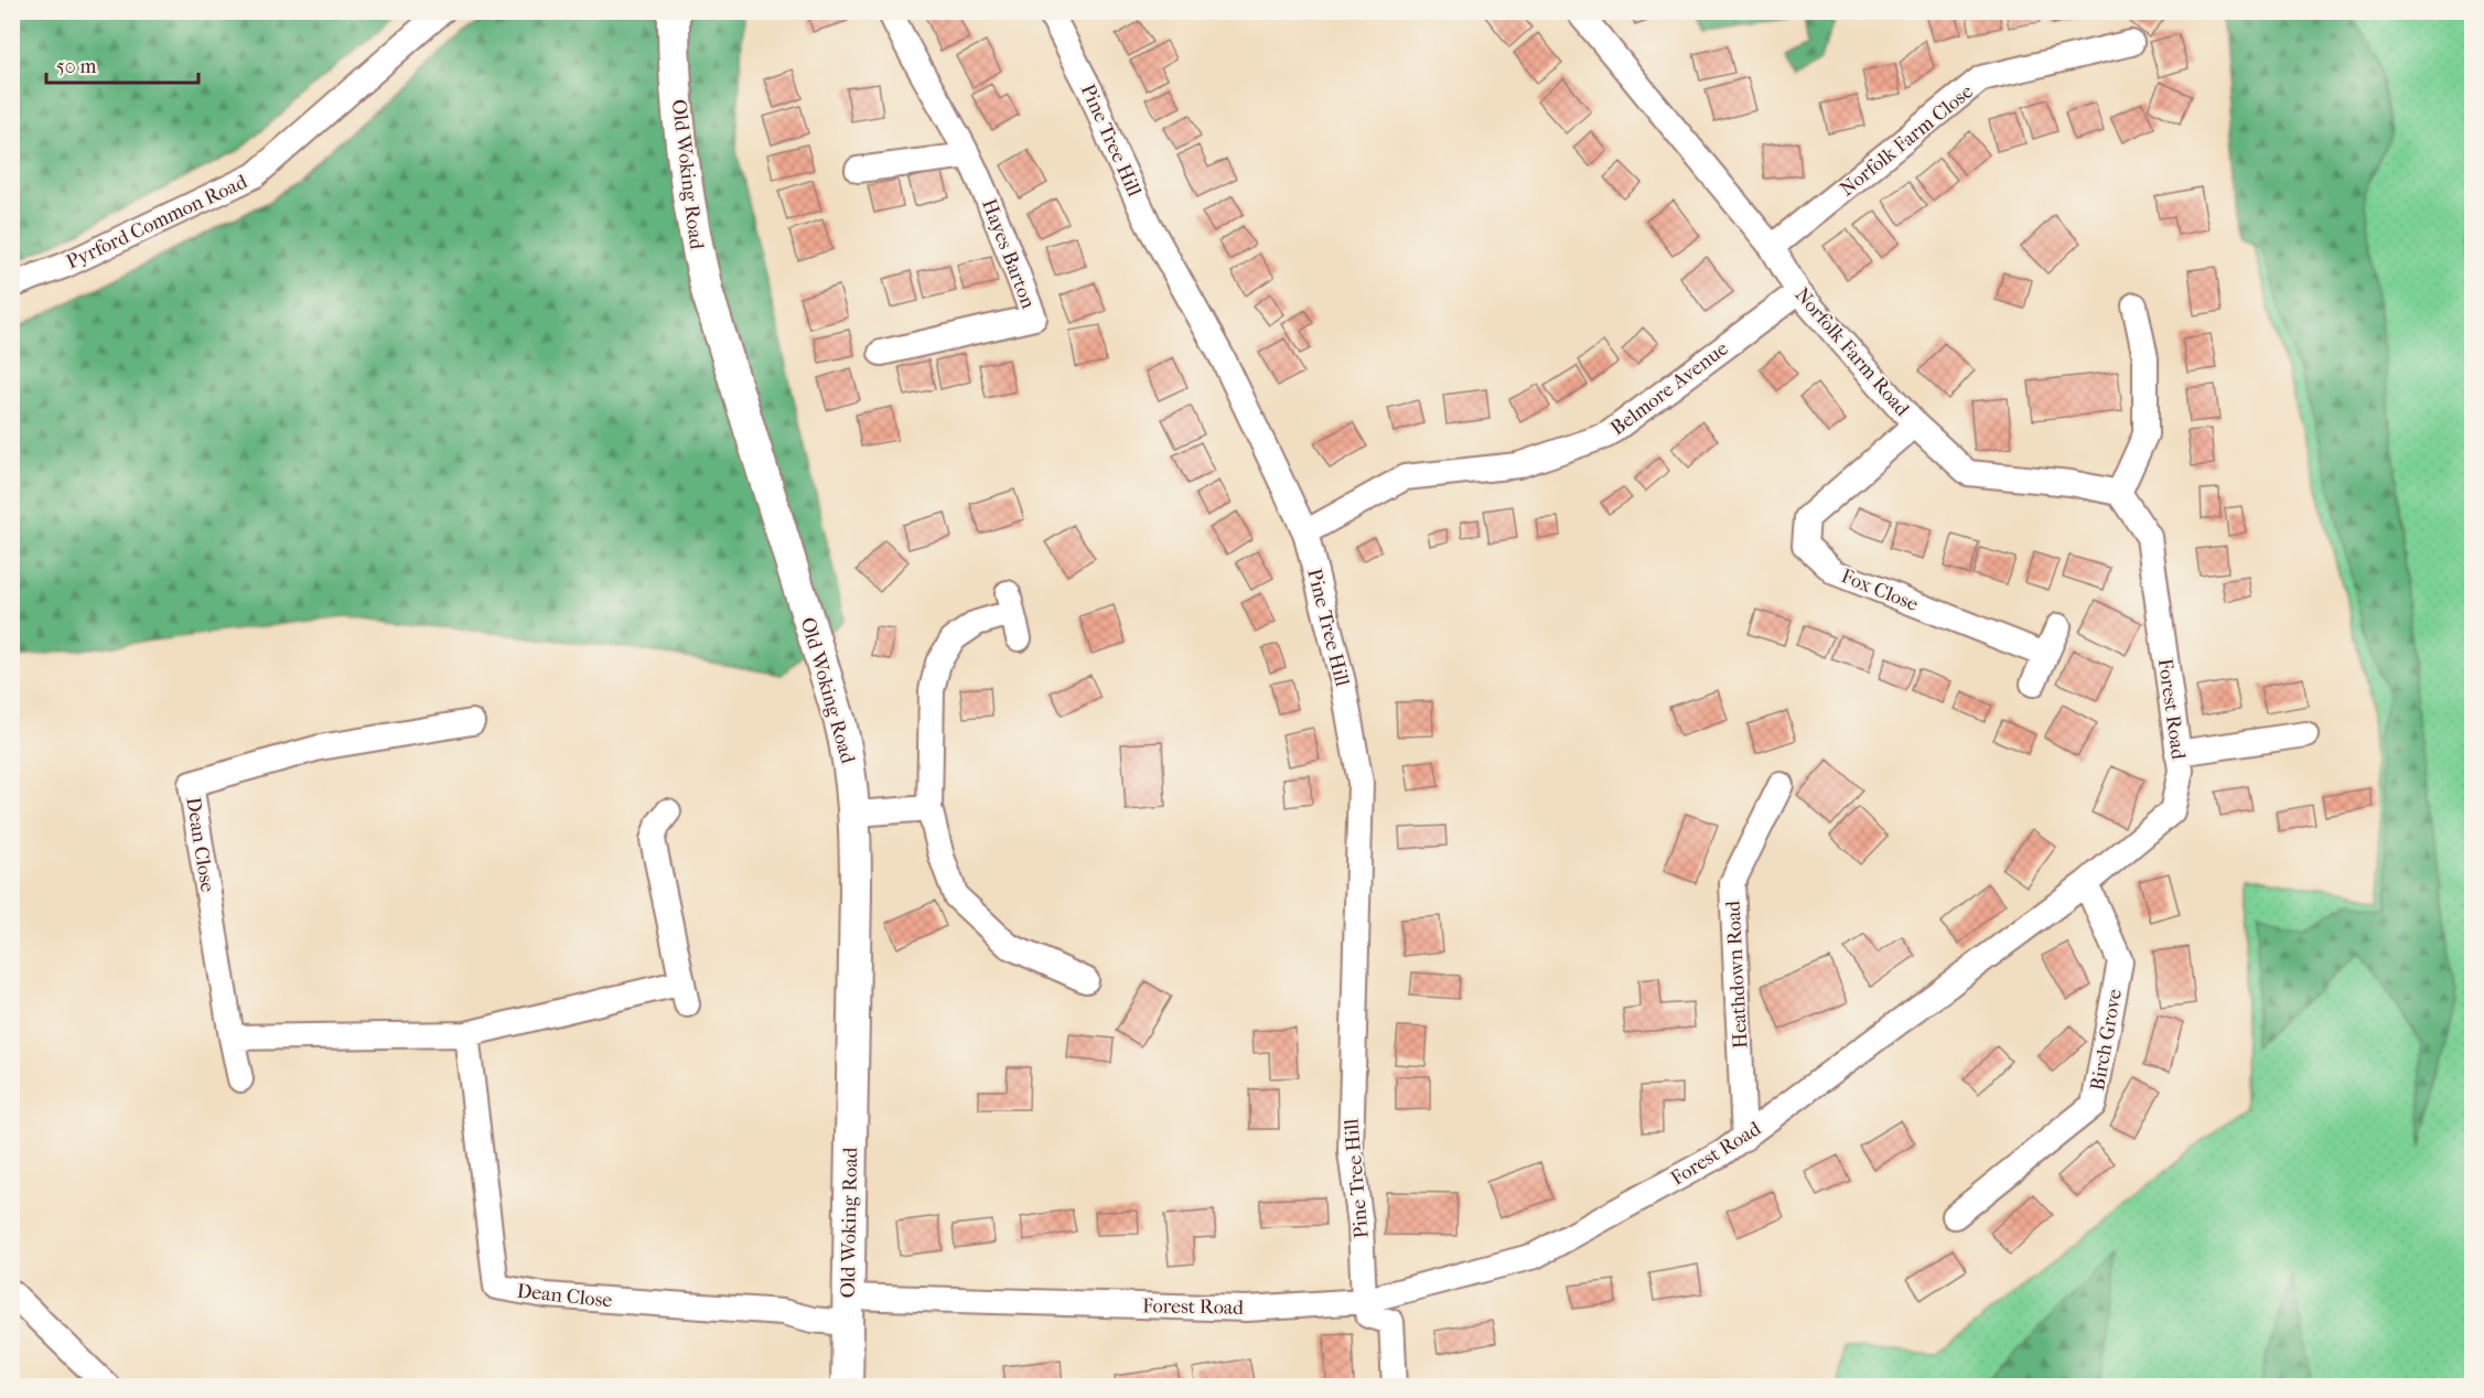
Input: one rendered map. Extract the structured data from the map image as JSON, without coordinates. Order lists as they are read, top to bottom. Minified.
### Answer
{"streets":{"main road":["Old Woking Road"],"street":["Pine Tree Hill","Norfolk Farm Close","Pyrford Common Road","Hayes Barton","Norfolk Farm Road","Belmore Avenue","Fox Close","Forest Road","Dean Close","Heathdown Road","Birch Grove"]},"crossings":[["Pine Tree Hill","Belmore Avenue"],["Pine Tree Hill","Forest Road"],["Norfolk Farm Close","Norfolk Farm Road"],["Old Woking Road","Forest Road"],["Old Woking Road","Dean Close"],["Norfolk Farm Road","Belmore Avenue"],["Norfolk Farm Road","Fox Close"],["Norfolk Farm Road","Forest Road"],["Forest Road","Dean Close"],["Forest Road","Heathdown Road"],["Forest Road","Birch Grove"]],"scale_bar":"50 m"}
